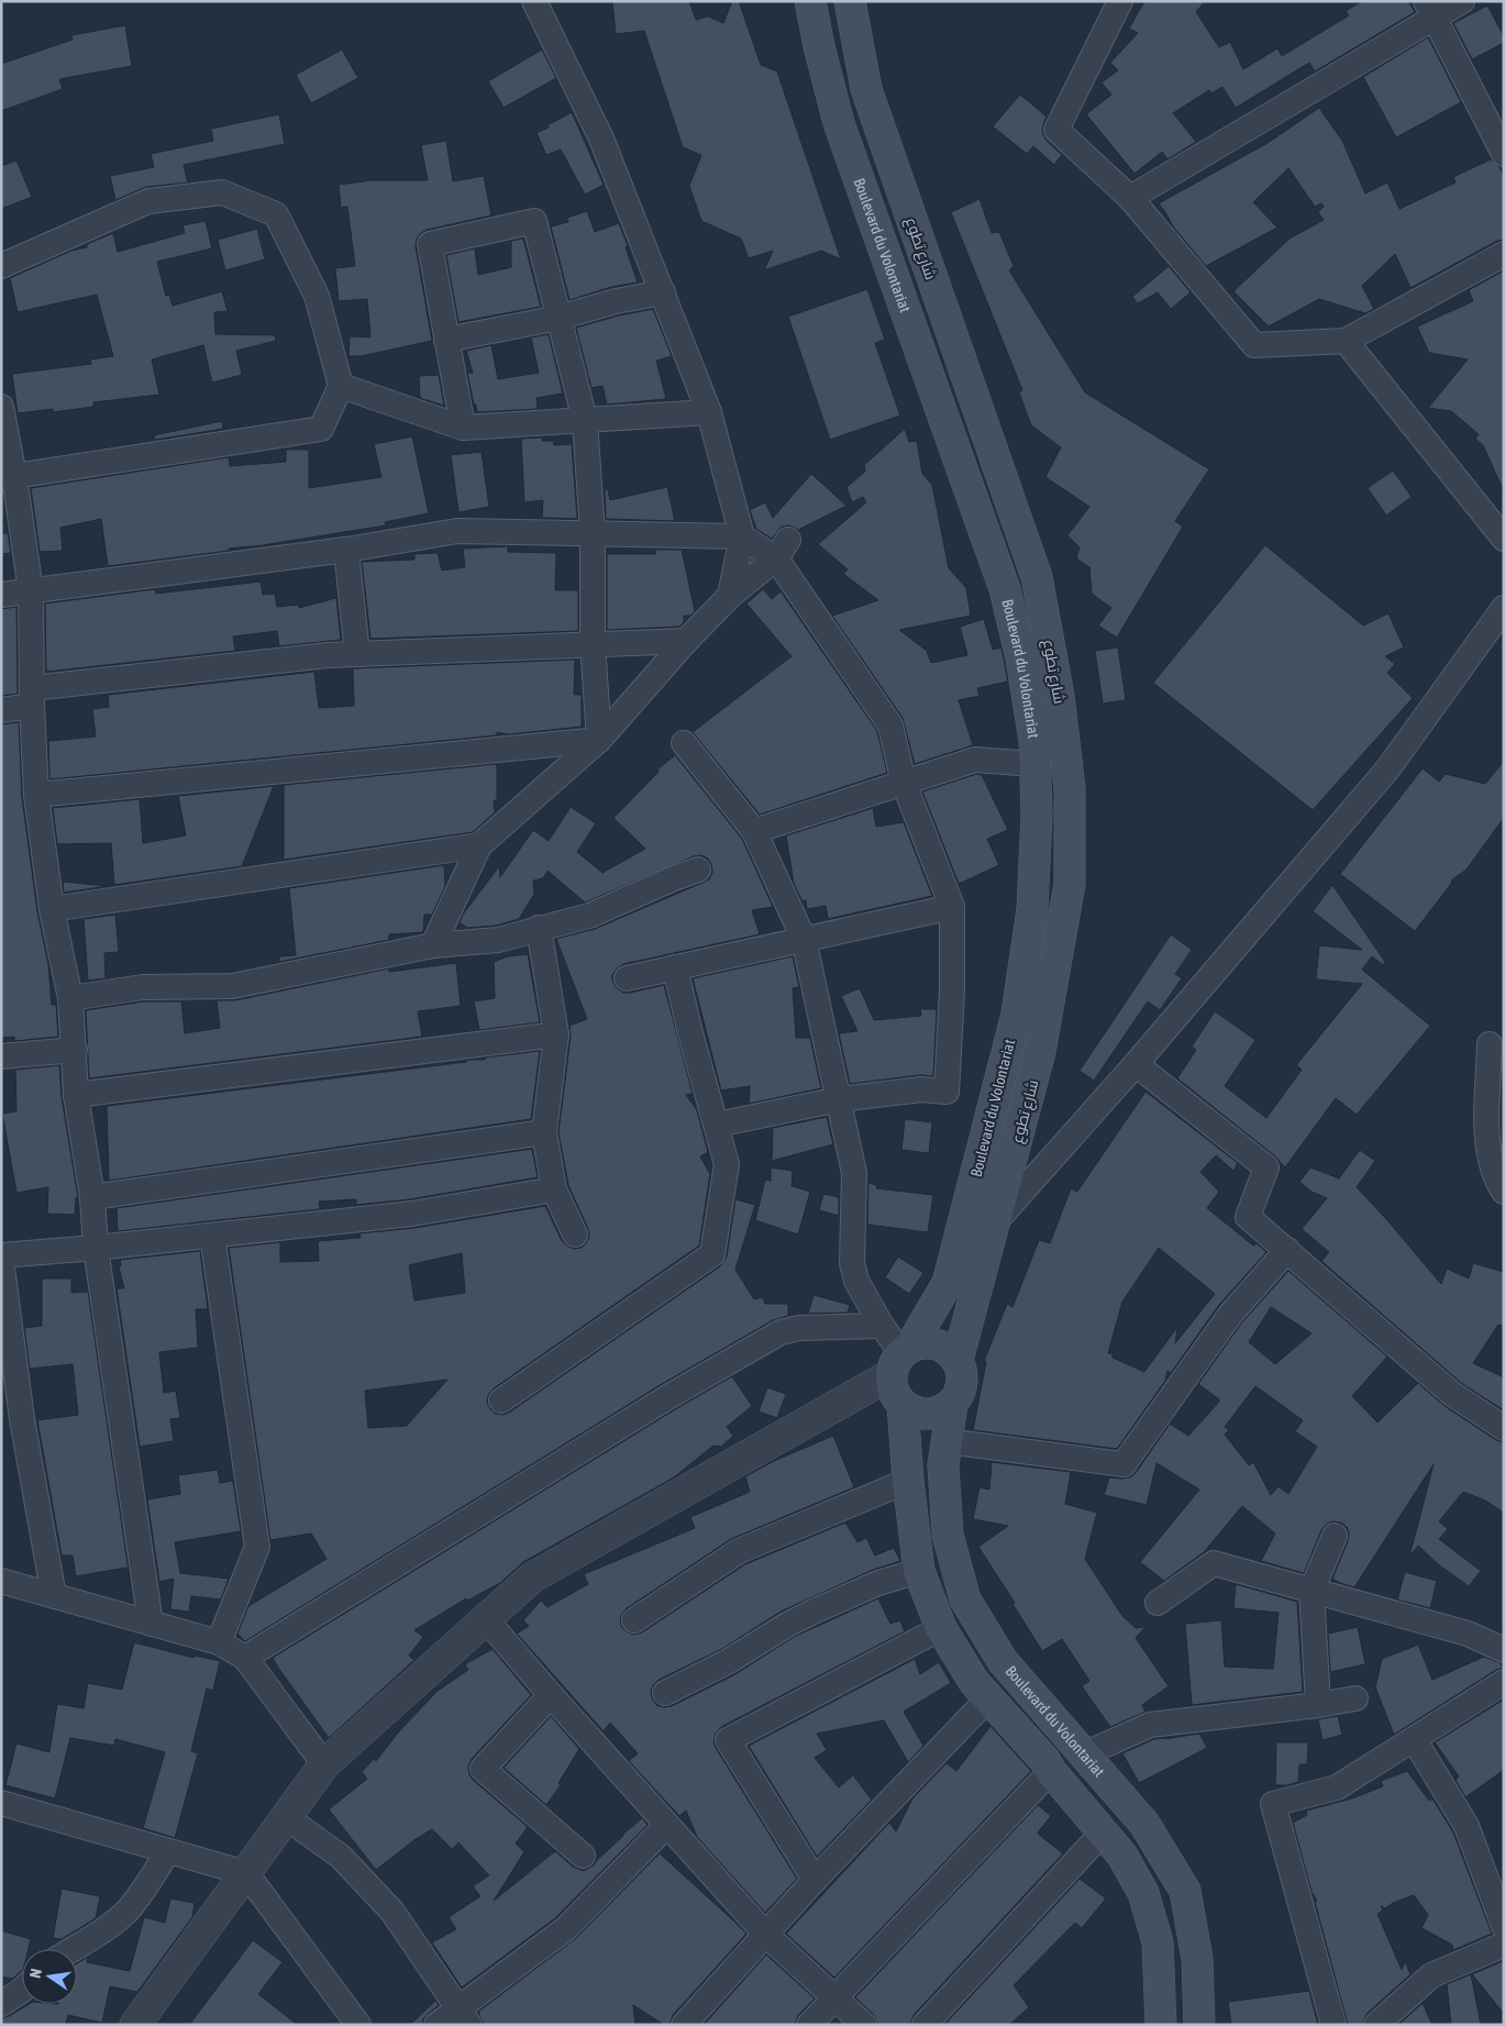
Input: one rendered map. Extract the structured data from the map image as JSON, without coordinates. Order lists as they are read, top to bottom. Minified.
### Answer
{"streets":{"main road":["Boulevard du Volontariat","شارع تطوع"]},"crossings":[["Boulevard du Volontariat","شارع تطوع"]],"north":"left"}
